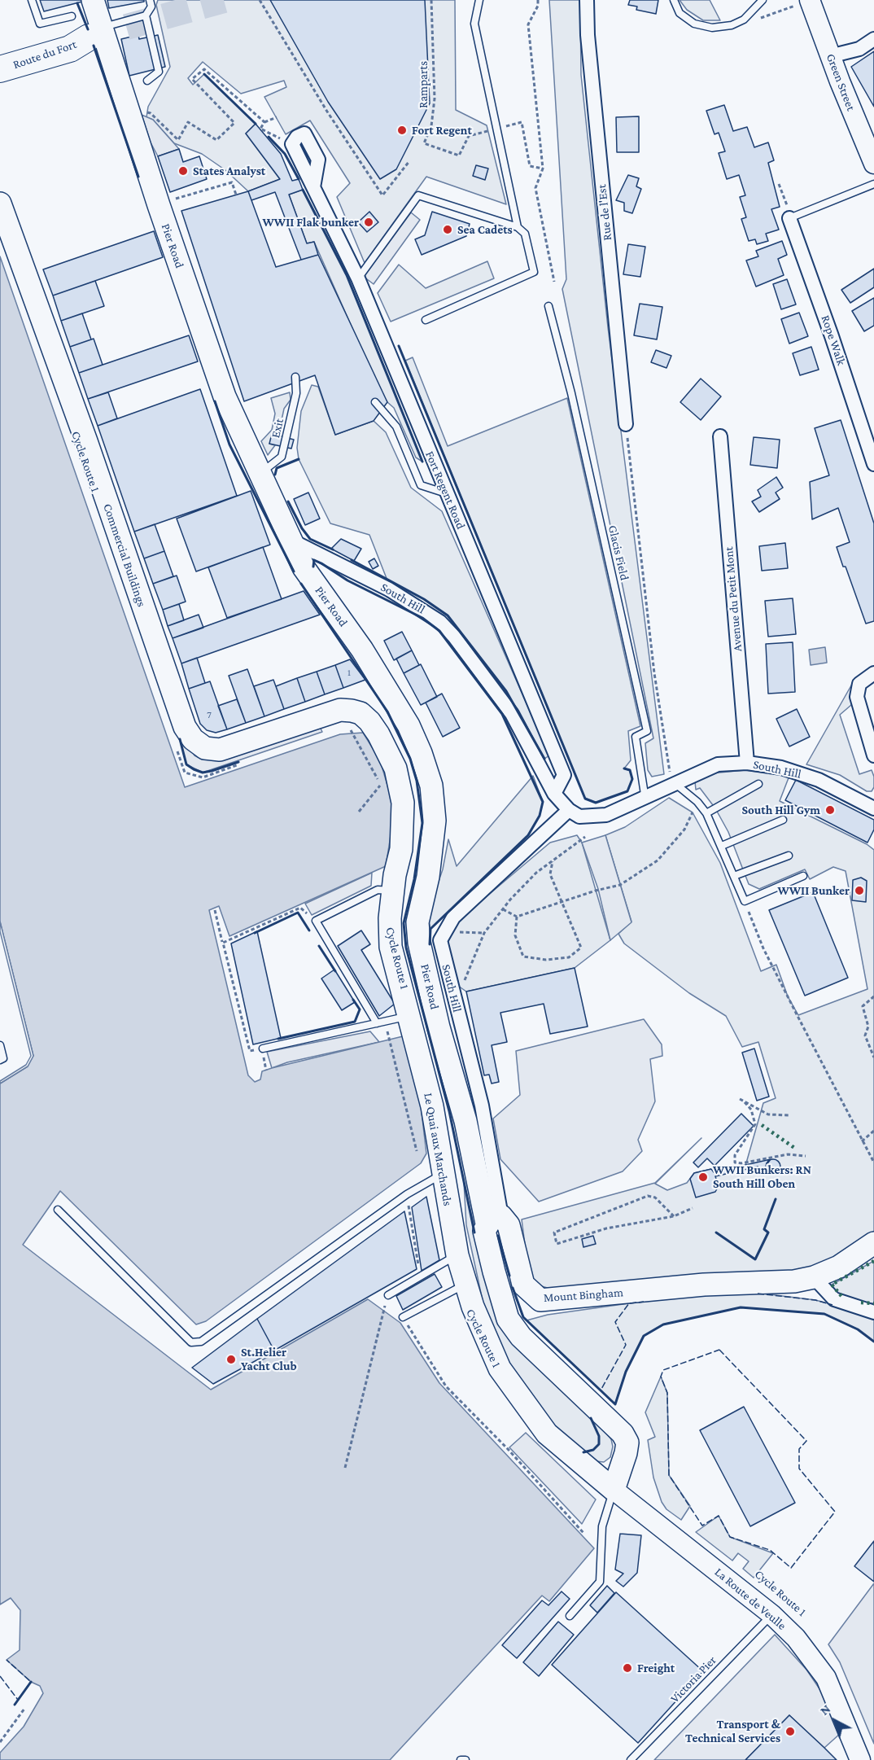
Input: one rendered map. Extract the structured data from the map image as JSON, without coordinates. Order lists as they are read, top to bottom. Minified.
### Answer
{"streets":{"highway":["Route du Fort"],"main road":["Pier Road","Commercial Buildings","Le Quai aux Marchands","Mount Bingham"],"street":["Green Street","Rue de l'Est","Rope Walk","Fort Regent Road","South Hill","Avenue du Petit Mont","La Route de Veulle"],"lane":["Exit","Glacis Field","Victoria Pier"],"path":["Ramparts"]},"crossings":[["Route du Fort","Pier Road"],["Pier Road","Exit"],["Pier Road","South Hill"],["Pier Road","Mount Bingham"],["Fort Regent Road","South Hill"],["Glacis Field","South Hill"],["Commercial Buildings","Le Quai aux Marchands"],["South Hill","Avenue du Petit Mont"],["South Hill","Mount Bingham"],["Le Quai aux Marchands","La Route de Veulle"],["La Route de Veulle","Victoria Pier"]],"places":["Fort Regent","States Analyst","WWII Flak bunker","Sea Cadets","South Hill Gym","WWII Bunker","WWII Bunkers: RN South Hill Oben","St.Helier Yacht Club","Freight","Transport & Technical Services"],"house_numbers":["1","7"],"north":"top left"}
